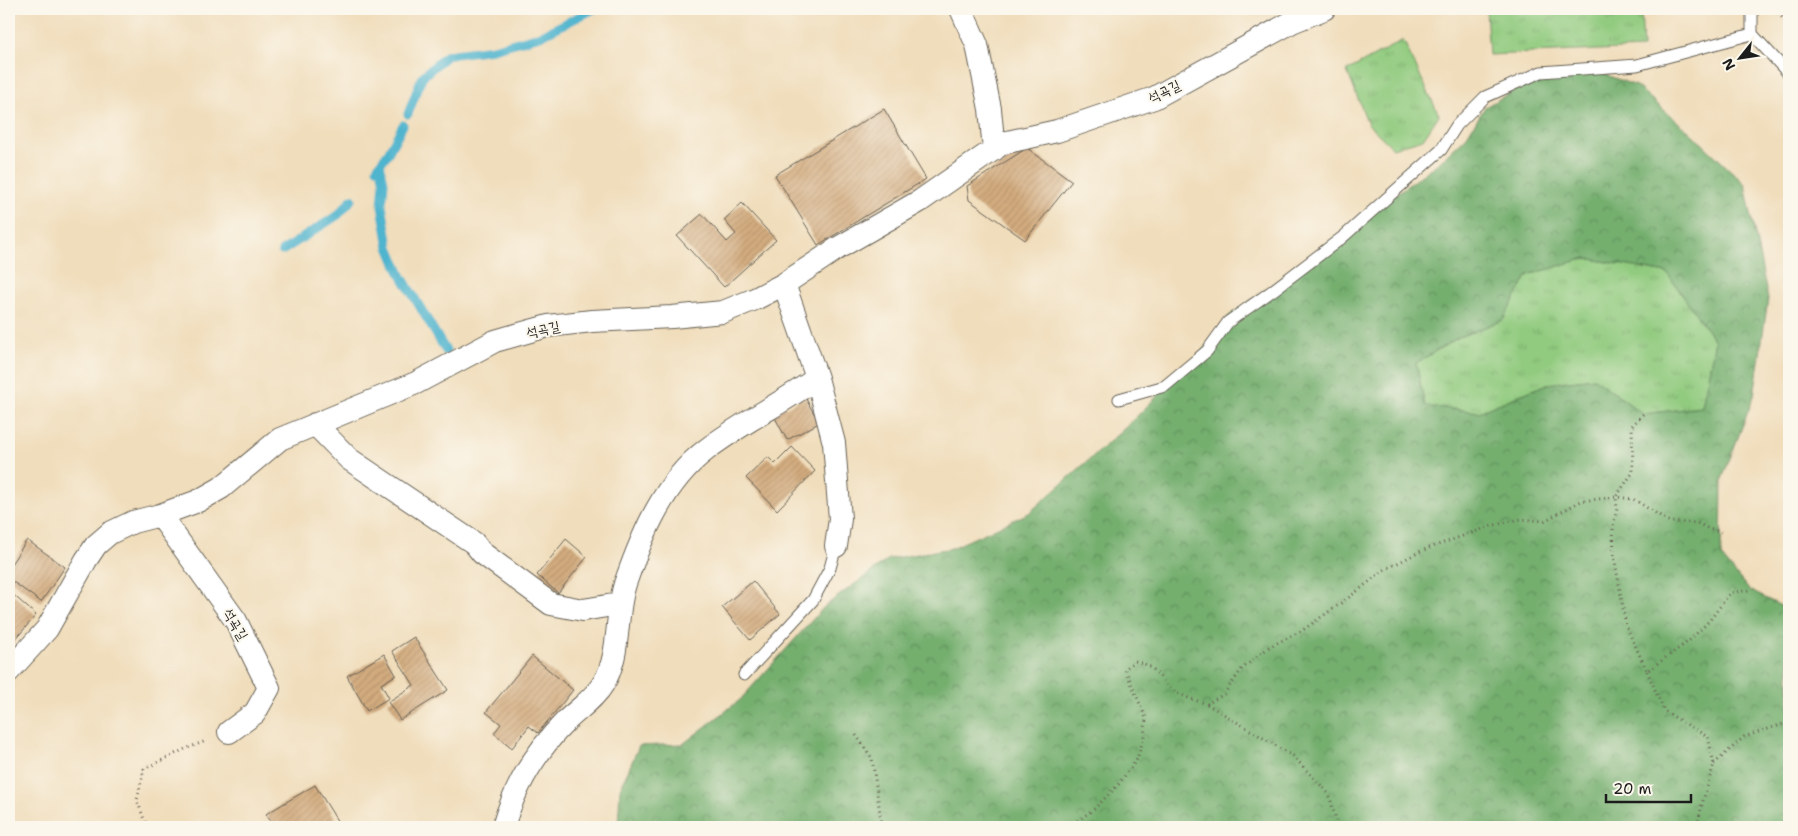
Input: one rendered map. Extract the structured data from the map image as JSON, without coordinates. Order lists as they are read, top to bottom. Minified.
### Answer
{"streets":{"street":["석곡길"]},"scale_bar":"20 m","north":"bottom left"}
